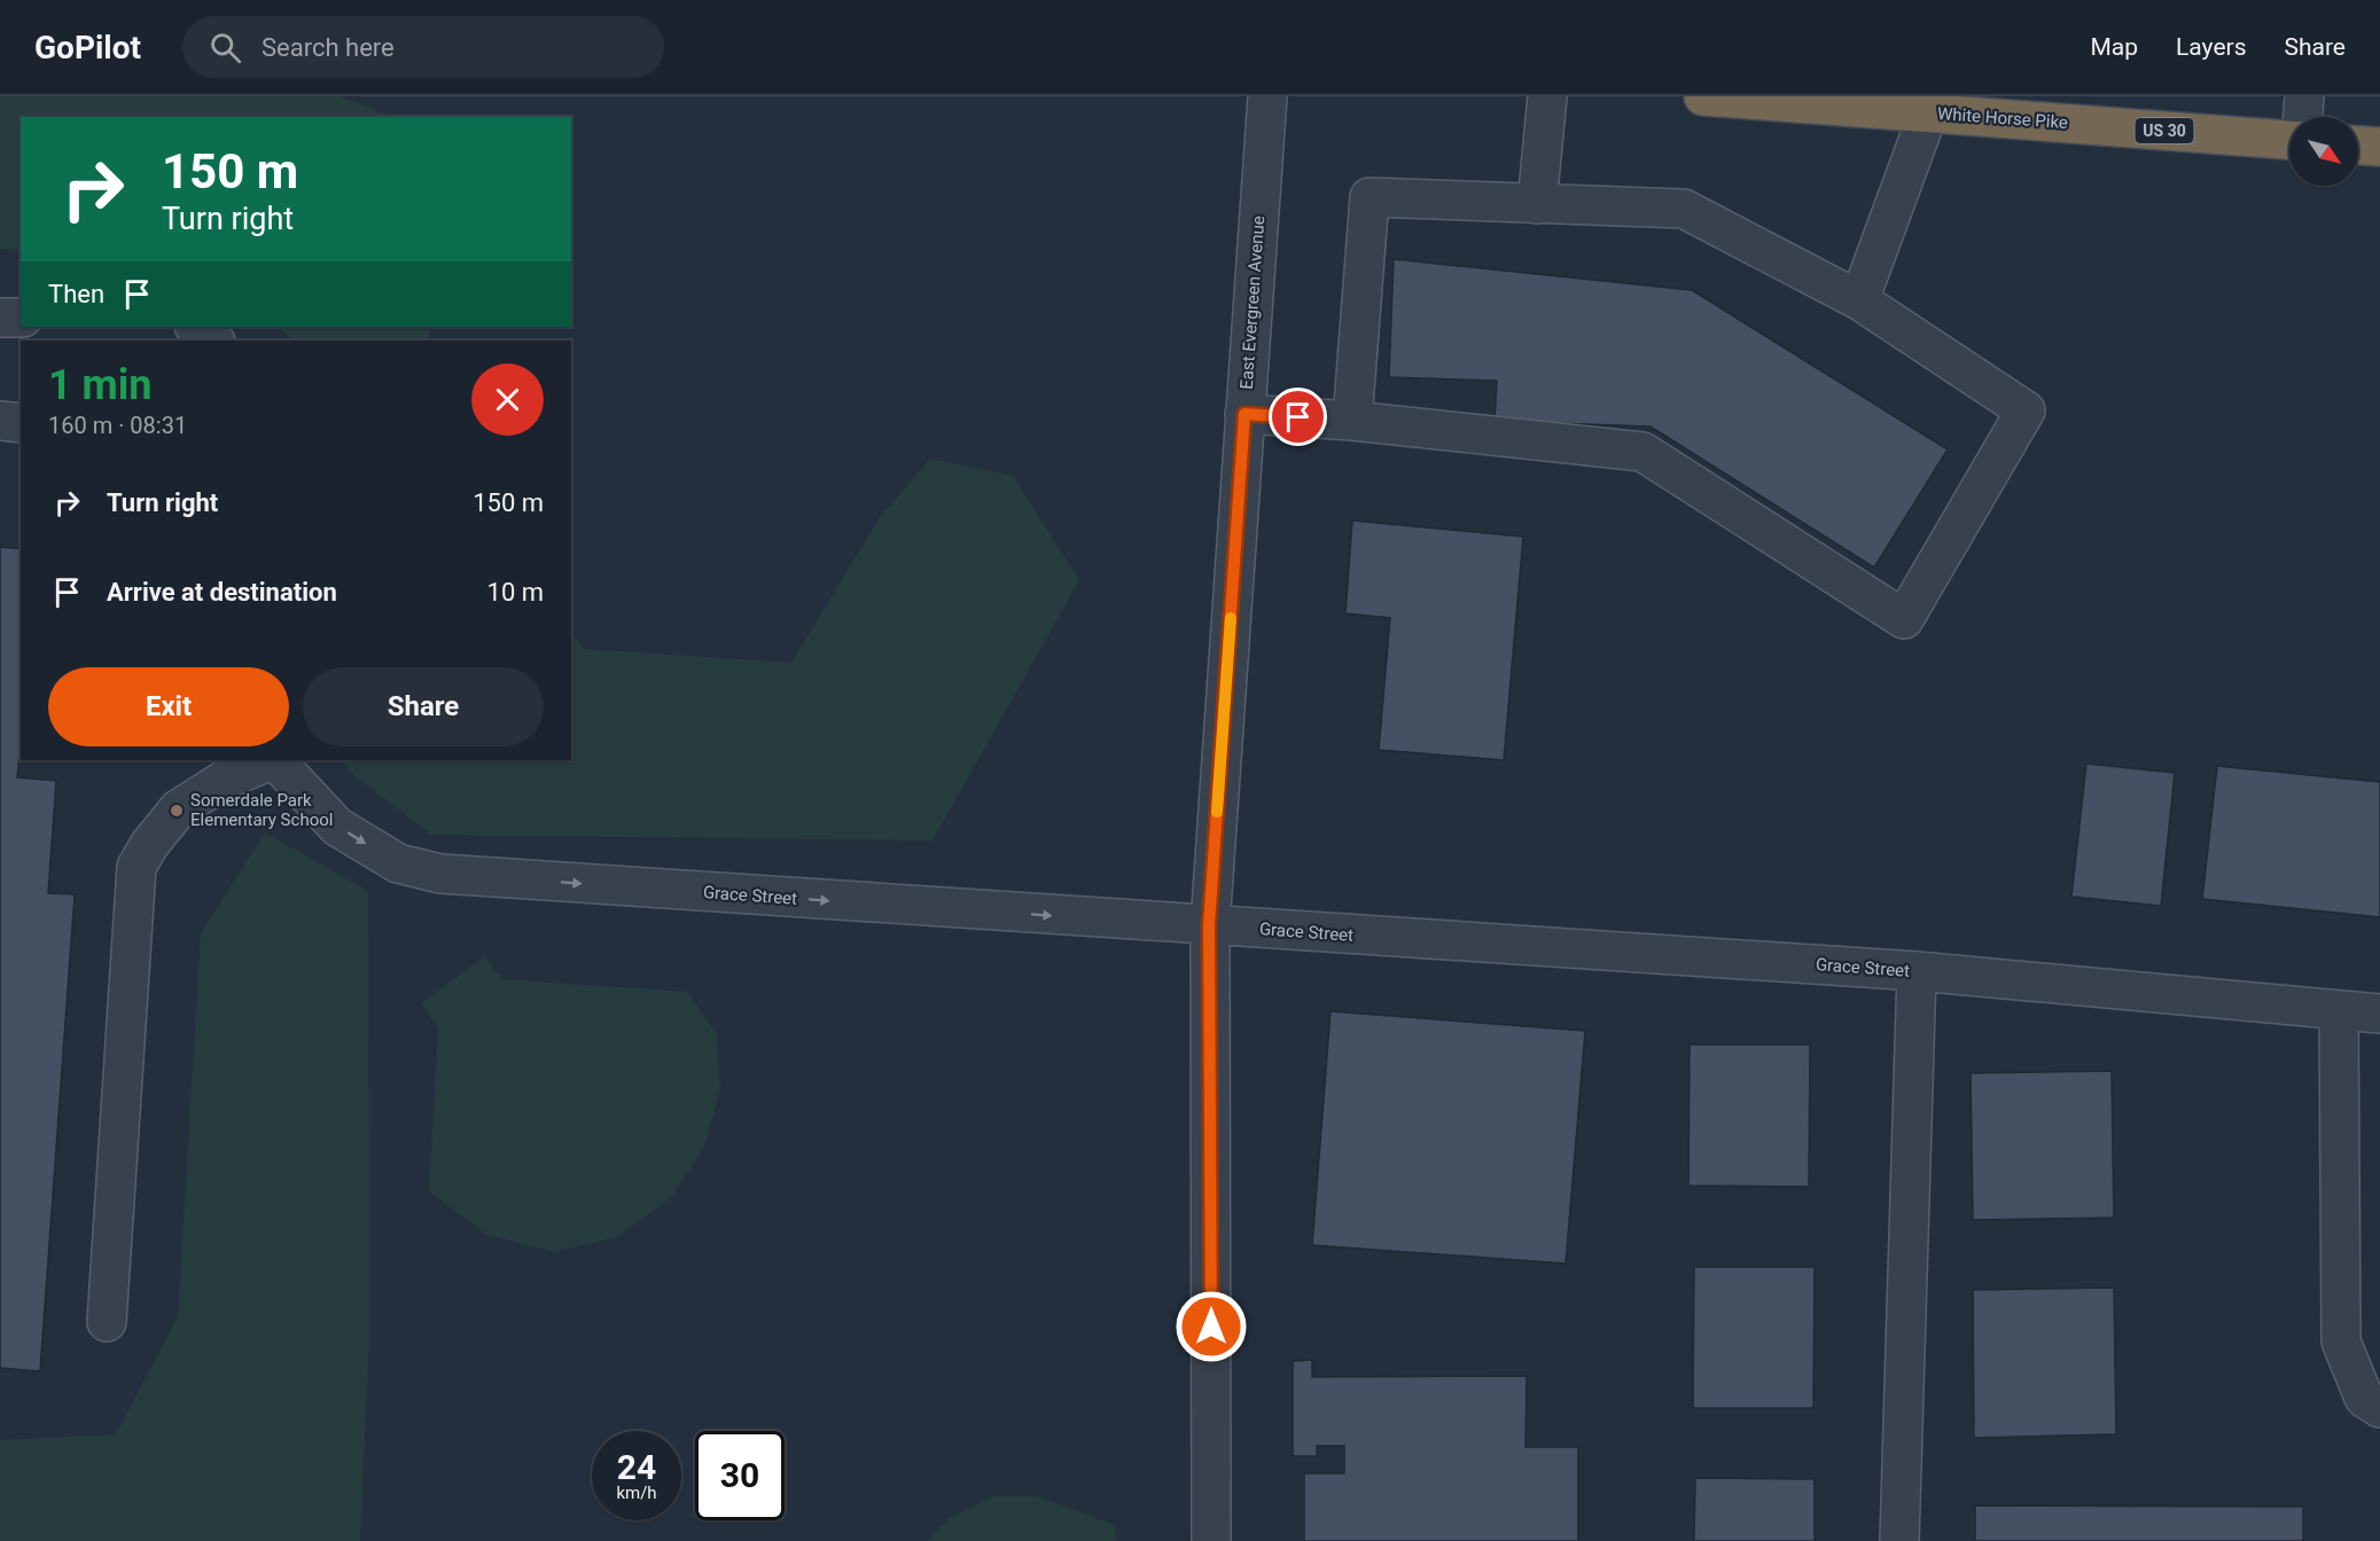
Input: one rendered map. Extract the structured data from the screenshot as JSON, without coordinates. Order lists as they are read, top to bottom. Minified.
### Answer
{"streets":{"highway":["White Horse Pike","US 30"],"street":["East Evergreen Avenue","Grace Street"]},"crossings":[["East Evergreen Avenue","Grace Street"]],"one_way":["Grace Street"],"places":["Somerdale Park Elementary School"],"north":"bottom right","page":{"header":"GoPilot","search":"Search here","nav":["Map","Layers","Share"],"turn":["150 m","Turn right"],"then":"Then","heading":["1 min","160 m · 08:31"],"list":[{"name":"Turn right","value":"150 m"},{"name":"Arrive at destination","value":"10 m"}],"buttons":["Exit","Share"],"speed":"24 km/h","limit":"30"}}
